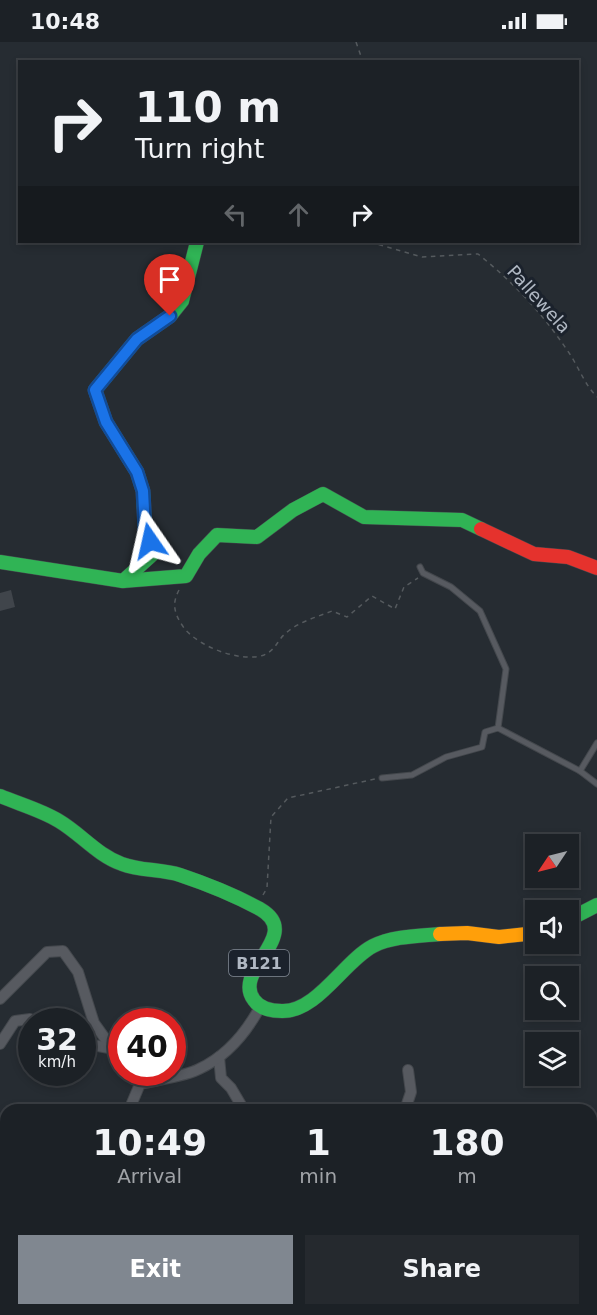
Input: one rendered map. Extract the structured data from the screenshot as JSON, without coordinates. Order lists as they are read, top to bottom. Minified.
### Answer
{"streets":{"street":["B121"],"path":["Pallewela"]},"north":"bottom left","page":{"status":"10:48","turn":["110 m","Turn right"],"speed":"32 km/h","limit":"40","eta":["10:49","Arrival","1","min","180","m"],"buttons":["Exit","Share"]}}
